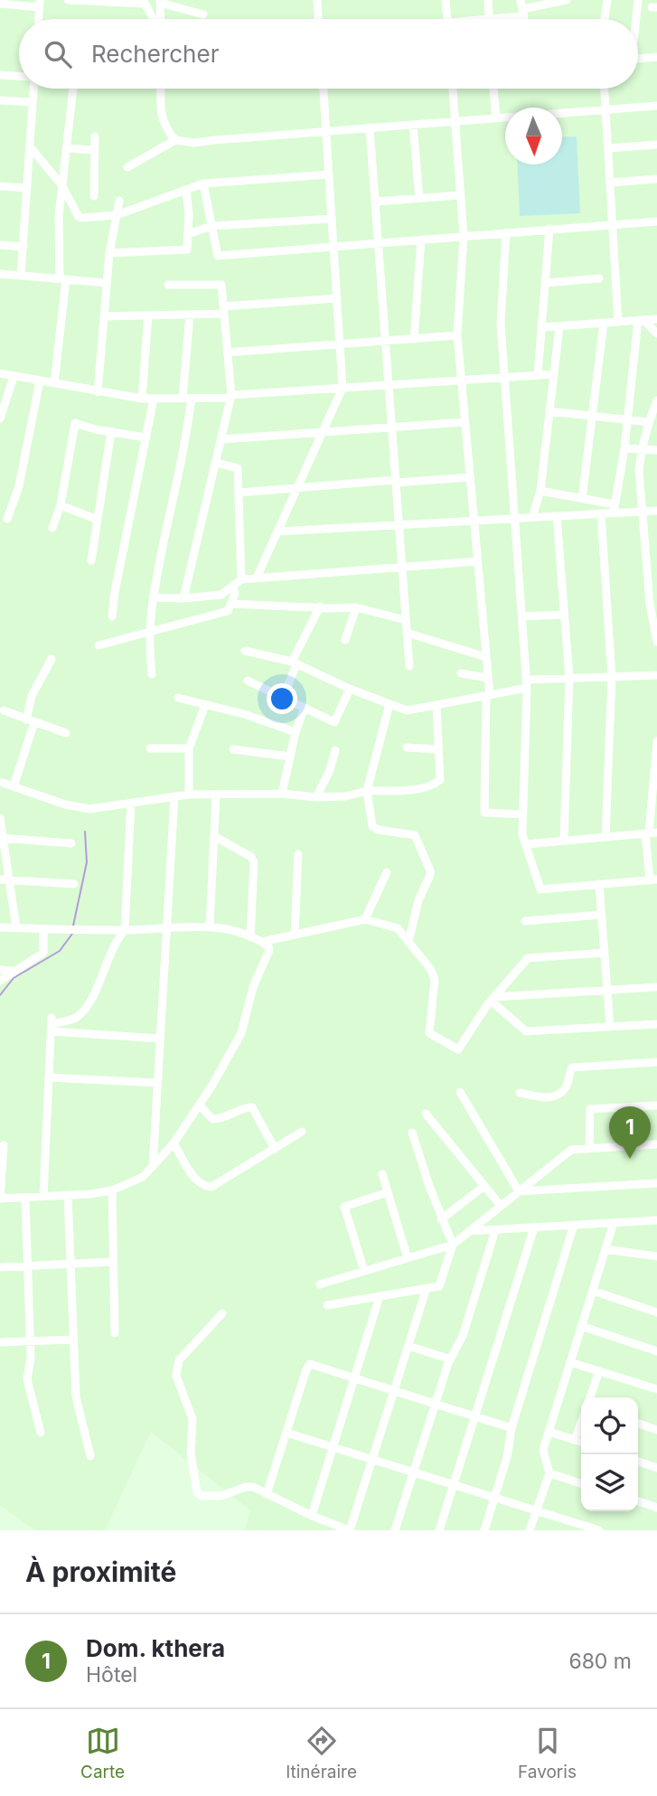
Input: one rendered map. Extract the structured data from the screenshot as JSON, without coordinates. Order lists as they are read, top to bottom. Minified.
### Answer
{"north":"bottom","page":{"search":"Rechercher","pins":"1","heading":"À proximité","list":[{"mark":"1","name":"Dom. kthera","note":"Hôtel","value":"680 m"}],"nav":["Carte","Itinéraire","Favoris"]}}
